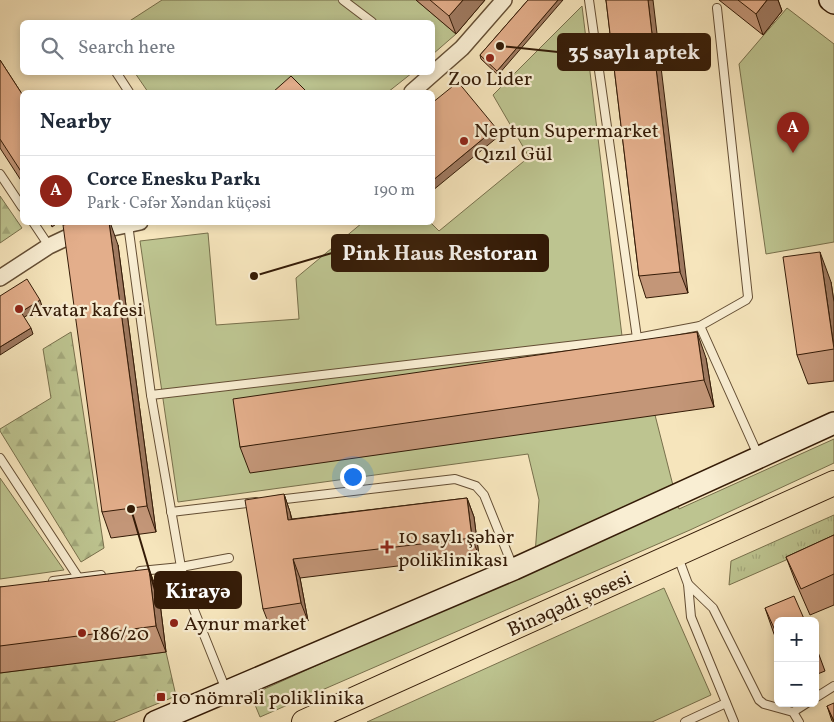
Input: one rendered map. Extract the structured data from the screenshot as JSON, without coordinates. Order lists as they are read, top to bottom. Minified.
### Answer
{"streets":{"main road":["Binəqədi şosesi"]},"places":{"other":["35 saylı aptek","Zoo Lider","Neptun Supermarket Qızıl Gül","Pink Haus Restoran","Avatar kafesi","Kirayə","Aynur market","186/20"],"health":["10 saylı şəhər poliklinikası"],"transit":["10 nömrəli poliklinika"]},"page":{"search":"Search here","heading":"Nearby","pins":"A","list":[{"mark":"A","name":"Corce Enesku Parkı","note":"Park · Cəfər Xəndan küçəsi","value":"190 m"}],"map_buttons":["+","−"]}}
